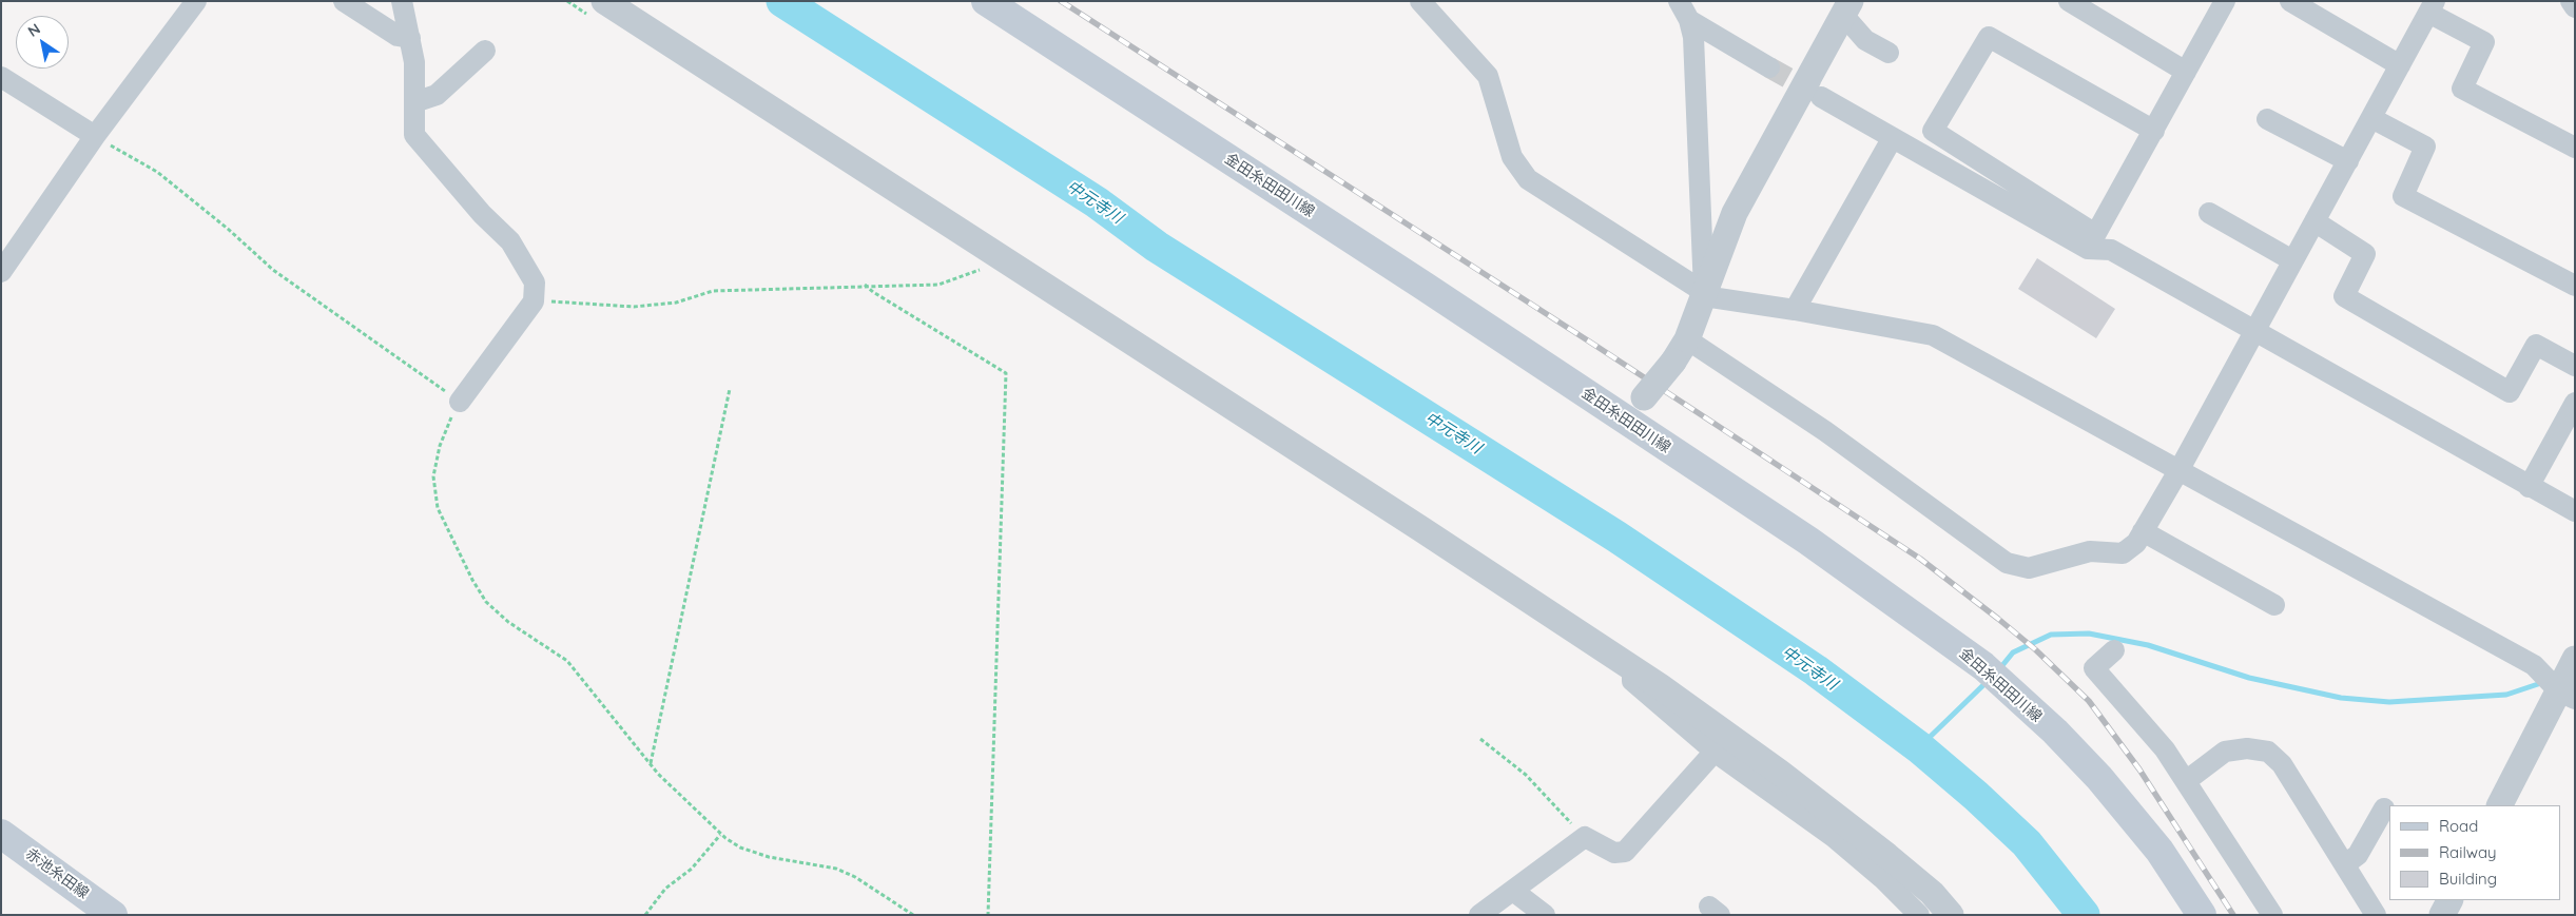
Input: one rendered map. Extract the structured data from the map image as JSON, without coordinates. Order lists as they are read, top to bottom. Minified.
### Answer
{"streets":{"main road":["金田糸田田川線","赤池糸田線"]},"water":["中元寺川"],"legend":["Road","Railway","Building"],"north":"top left"}
